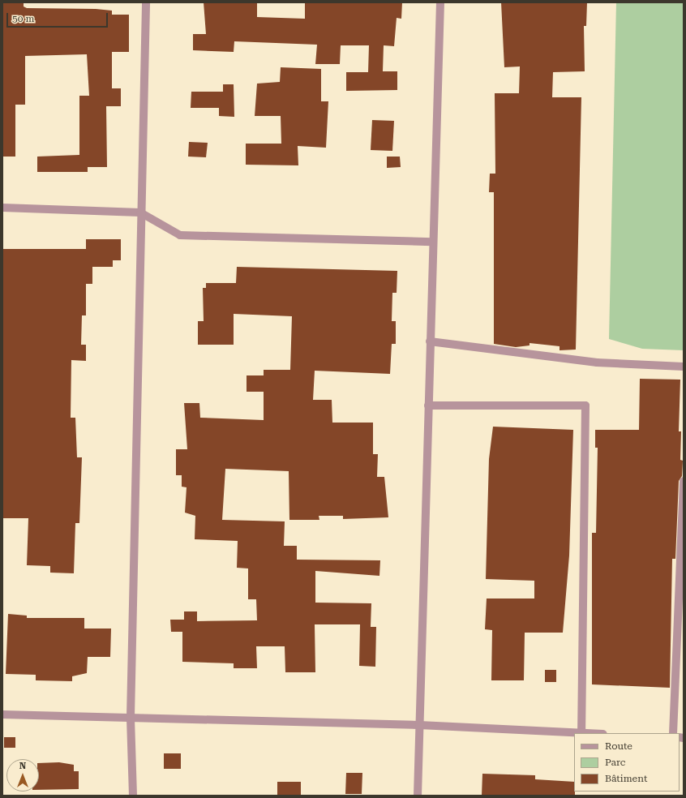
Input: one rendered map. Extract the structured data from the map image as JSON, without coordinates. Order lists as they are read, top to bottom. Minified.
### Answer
{"legend":["Route","Parc","Bâtiment"],"scale_bar":"50 m","north":"top"}
